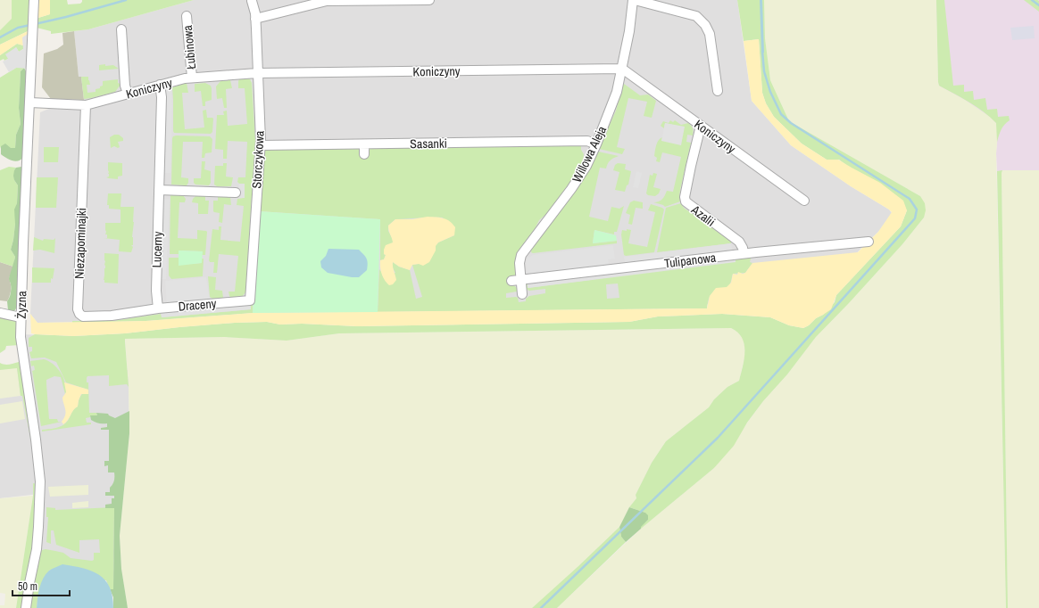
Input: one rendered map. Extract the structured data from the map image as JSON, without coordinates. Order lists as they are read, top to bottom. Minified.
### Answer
{"streets":{"street":["Łubinowa","Koniczyny","Sasanki","Willowa Aleja","Storczykowa","Azalii","Niezapominajki","Lucerny","Tulipanowa","Żyzna","Draceny"]},"crossings":[["Łubinowa","Koniczyny"],["Koniczyny","Willowa Aleja"],["Koniczyny","Storczykowa"],["Koniczyny","Azalii"],["Koniczyny","Niezapominajki"],["Koniczyny","Lucerny"],["Koniczyny","Żyzna"],["Sasanki","Willowa Aleja"],["Sasanki","Storczykowa"],["Willowa Aleja","Tulipanowa"],["Storczykowa","Draceny"],["Azalii","Tulipanowa"],["Niezapominajki","Draceny"],["Lucerny","Draceny"]],"scale_bar":"50 m"}
